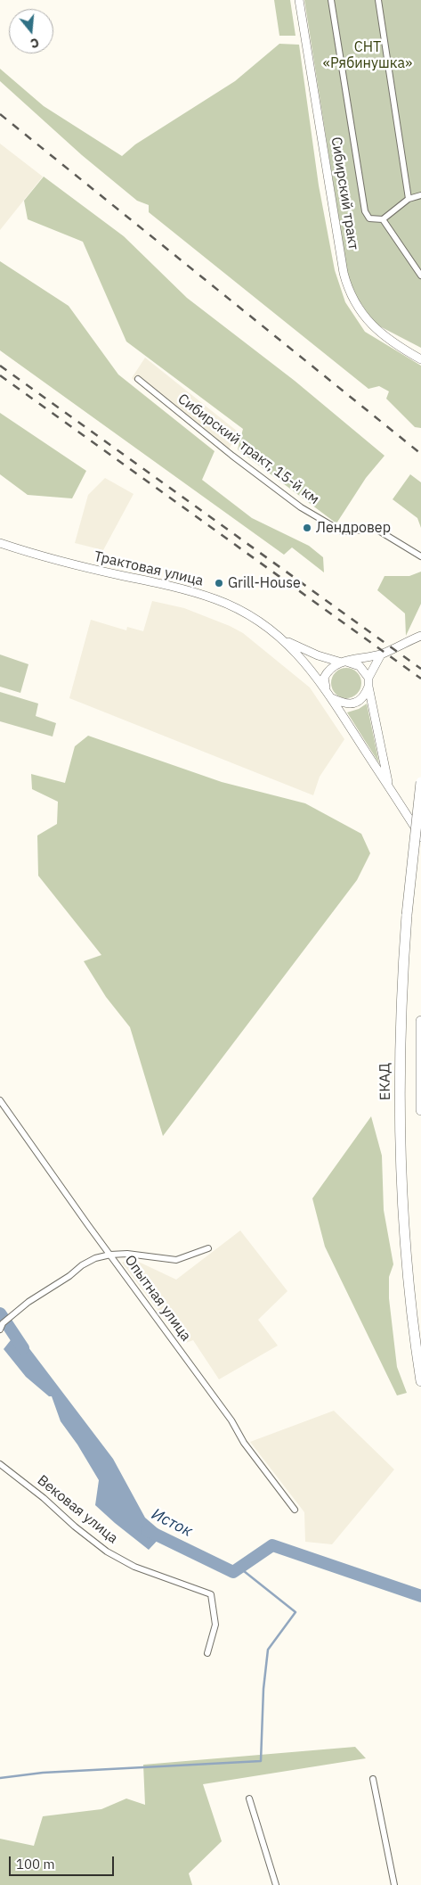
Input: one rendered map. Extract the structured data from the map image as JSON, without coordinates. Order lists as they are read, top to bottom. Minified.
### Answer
{"streets":{"highway":["ЕКАД"],"main road":["Сибирский тракт","Трактовая улица"],"street":["Сибирский тракт, 15-й км","Опытная улица","Вековая улица"]},"water":["Исток"],"parks":["СНТ «Рябинушка»"],"places":["Лендровер","Grill-House"],"scale_bar":"100 m","north":"bottom"}
